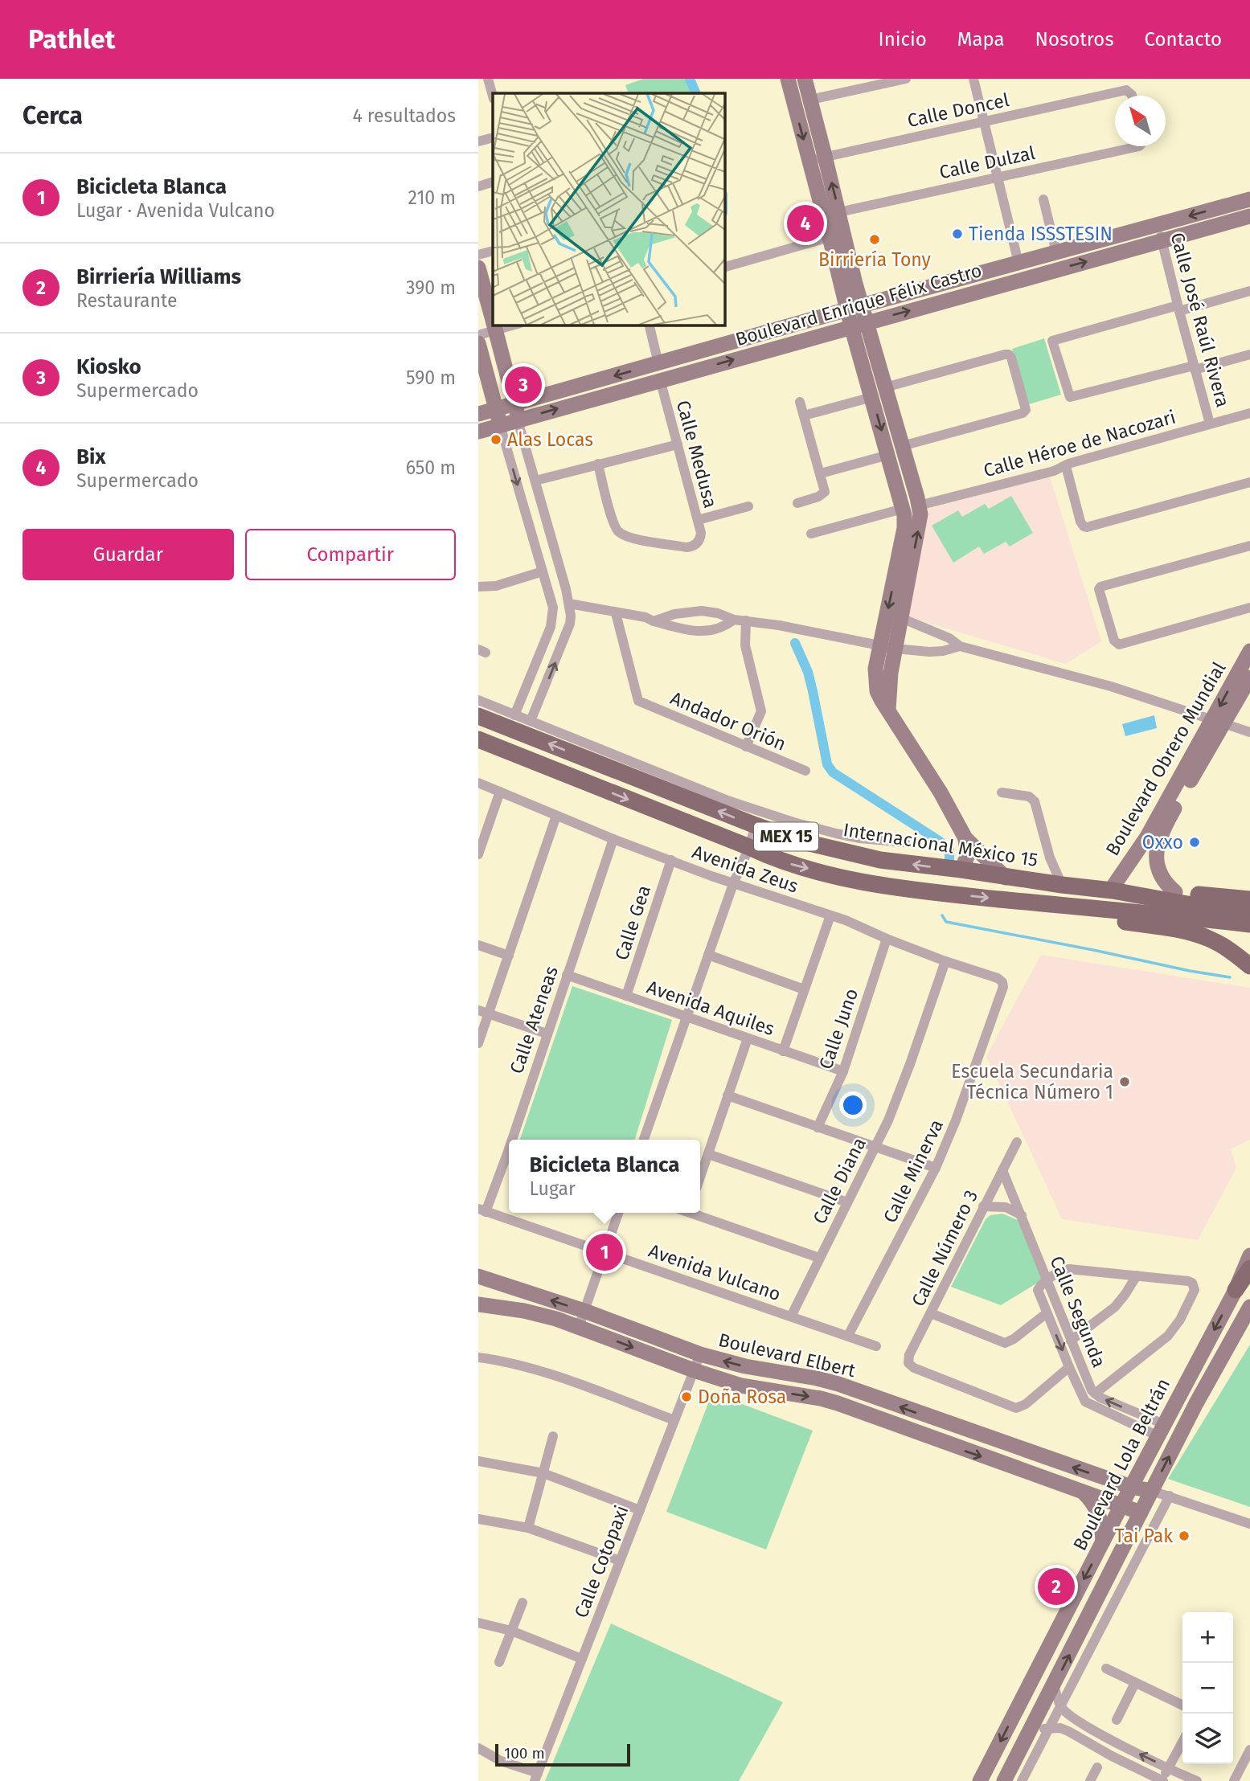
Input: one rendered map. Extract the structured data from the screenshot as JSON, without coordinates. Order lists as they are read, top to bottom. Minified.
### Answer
{"streets":{"main road":["MEX 15","Internacional México 15"],"street":["Calle Doncel","Calle Dulzal","Boulevard Enrique Félix Castro","Calle José Raúl Rivera","Calle Héroe de Nacozari","Calle Medusa","Andador Orión","Boulevard Obrero Mundial","Avenida Zeus","Calle Gea","Avenida Aquiles","Calle Ateneas","Calle Juno","Calle Minerva","Calle Diana","Calle Número 3","Avenida Vulcano","Calle Segunda","Boulevard Elbert","Boulevard Lola Beltrán","Calle Cotopaxi"]},"crossings":[["Boulevard Enrique Félix Castro","Calle José Raúl Rivera"],["Boulevard Enrique Félix Castro","Calle Medusa"],["Calle José Raúl Rivera","Calle Héroe de Nacozari"],["Boulevard Obrero Mundial","Internacional México 15"],["Avenida Zeus","Calle Gea"],["Avenida Zeus","Calle Ateneas"],["Avenida Zeus","Calle Juno"],["Avenida Zeus","Calle Minerva"],["Avenida Zeus","Calle Diana"],["Calle Gea","Avenida Aquiles"],["Avenida Aquiles","Calle Ateneas"],["Avenida Aquiles","Calle Juno"],["Calle Ateneas","Avenida Vulcano"],["Calle Minerva","Avenida Vulcano"],["Calle Diana","Avenida Vulcano"],["Calle Número 3","Calle Segunda"],["Calle Segunda","Boulevard Lola Beltrán"],["Boulevard Elbert","Boulevard Lola Beltrán"],["Boulevard Elbert","Calle Cotopaxi"]],"places":["Tienda ISSSTESIN","Birriería Tony","Alas Locas","Oxxo","Escuela Secundaria Técnica Número 1","Doña Rosa","Tai Pak"],"scale_bar":"100 m","north":"top left","page":{"header":"Pathlet","nav":["Inicio","Mapa","Nosotros","Contacto"],"heading":["Cerca","4 resultados"],"list":[{"mark":"1","name":"Bicicleta Blanca","note":"Lugar · Avenida Vulcano","value":"210 m"},{"mark":"2","name":"Birriería Williams","note":"Restaurante","value":"390 m"},{"mark":"3","name":"Kiosko","note":"Supermercado","value":"590 m"},{"mark":"4","name":"Bix","note":"Supermercado","value":"650 m"}],"pins":["4","3","1","2"],"buttons":["Guardar","Compartir"],"popup":["Bicicleta Blanca","Lugar"],"map_buttons":["+","−"],"scale":"100 m"}}
